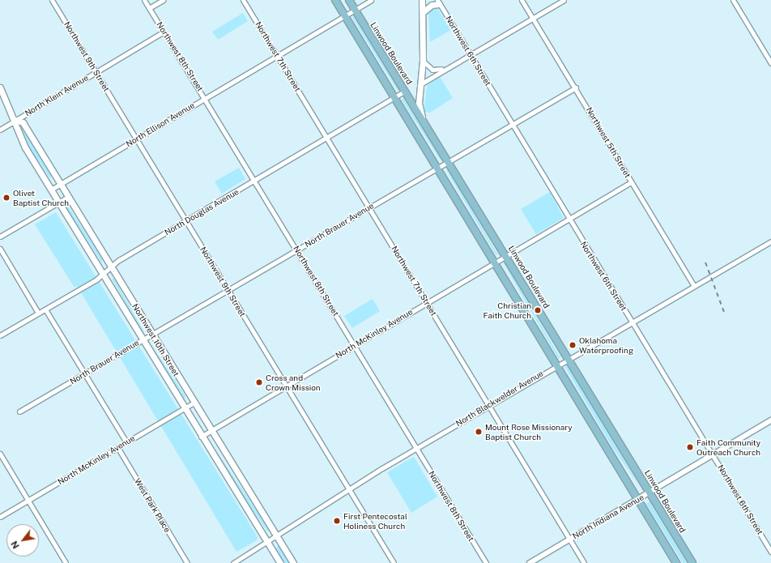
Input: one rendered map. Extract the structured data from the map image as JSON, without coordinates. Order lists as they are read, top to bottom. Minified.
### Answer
{"streets":{"main road":["Linwood Boulevard","Northwest 10th Street"],"street":["Northwest 6th Street","Northwest 9th Street","Northwest 8th Street","Northwest 7th Street","North Klein Avenue","North Ellison Avenue","Northwest 5th Street","North Douglas Avenue","North Brauer Avenue","North McKinley Avenue","North Blackwelder Avenue","West Park Place","North Indiana Avenue"]},"crossings":[["Northwest 6th Street","North Brauer Avenue"],["Northwest 6th Street","North McKinley Avenue"],["Northwest 6th Street","North Blackwelder Avenue"],["Northwest 6th Street","North Indiana Avenue"],["Linwood Boulevard","North Ellison Avenue"],["Linwood Boulevard","North Douglas Avenue"],["Linwood Boulevard","North Brauer Avenue"],["Linwood Boulevard","North McKinley Avenue"],["Linwood Boulevard","North Blackwelder Avenue"],["Linwood Boulevard","North Indiana Avenue"],["Northwest 9th Street","North Klein Avenue"],["Northwest 9th Street","North Ellison Avenue"],["Northwest 9th Street","North Douglas Avenue"],["Northwest 9th Street","North Brauer Avenue"],["Northwest 9th Street","North McKinley Avenue"],["Northwest 9th Street","North Blackwelder Avenue"],["Northwest 8th Street","North Klein Avenue"],["Northwest 8th Street","North Ellison Avenue"],["Northwest 8th Street","North Douglas Avenue"],["Northwest 8th Street","North Brauer Avenue"],["Northwest 8th Street","North McKinley Avenue"],["Northwest 8th Street","North Blackwelder Avenue"],["Northwest 7th Street","North Ellison Avenue"],["Northwest 7th Street","North Douglas Avenue"],["Northwest 7th Street","North Brauer Avenue"],["Northwest 7th Street","North McKinley Avenue"],["Northwest 7th Street","North Blackwelder Avenue"],["Northwest 7th Street","North Indiana Avenue"],["North Klein Avenue","Northwest 10th Street"],["North Ellison Avenue","Northwest 10th Street"],["Northwest 5th Street","North Brauer Avenue"],["Northwest 5th Street","North McKinley Avenue"],["Northwest 5th Street","North Blackwelder Avenue"],["North Douglas Avenue","Northwest 10th Street"],["North Brauer Avenue","Northwest 10th Street"],["North McKinley Avenue","Northwest 10th Street"],["North McKinley Avenue","West Park Place"],["Northwest 10th Street","North Blackwelder Avenue"]],"places":["Olivet Baptist Church","Christian Faith Church","Oklahoma Waterproofing","Cross and Crown Mission","Mount Rose Missionary Baptist Church","Faith Community Outreach Church","First Pentecostal Holiness Church"],"north":"bottom left"}
